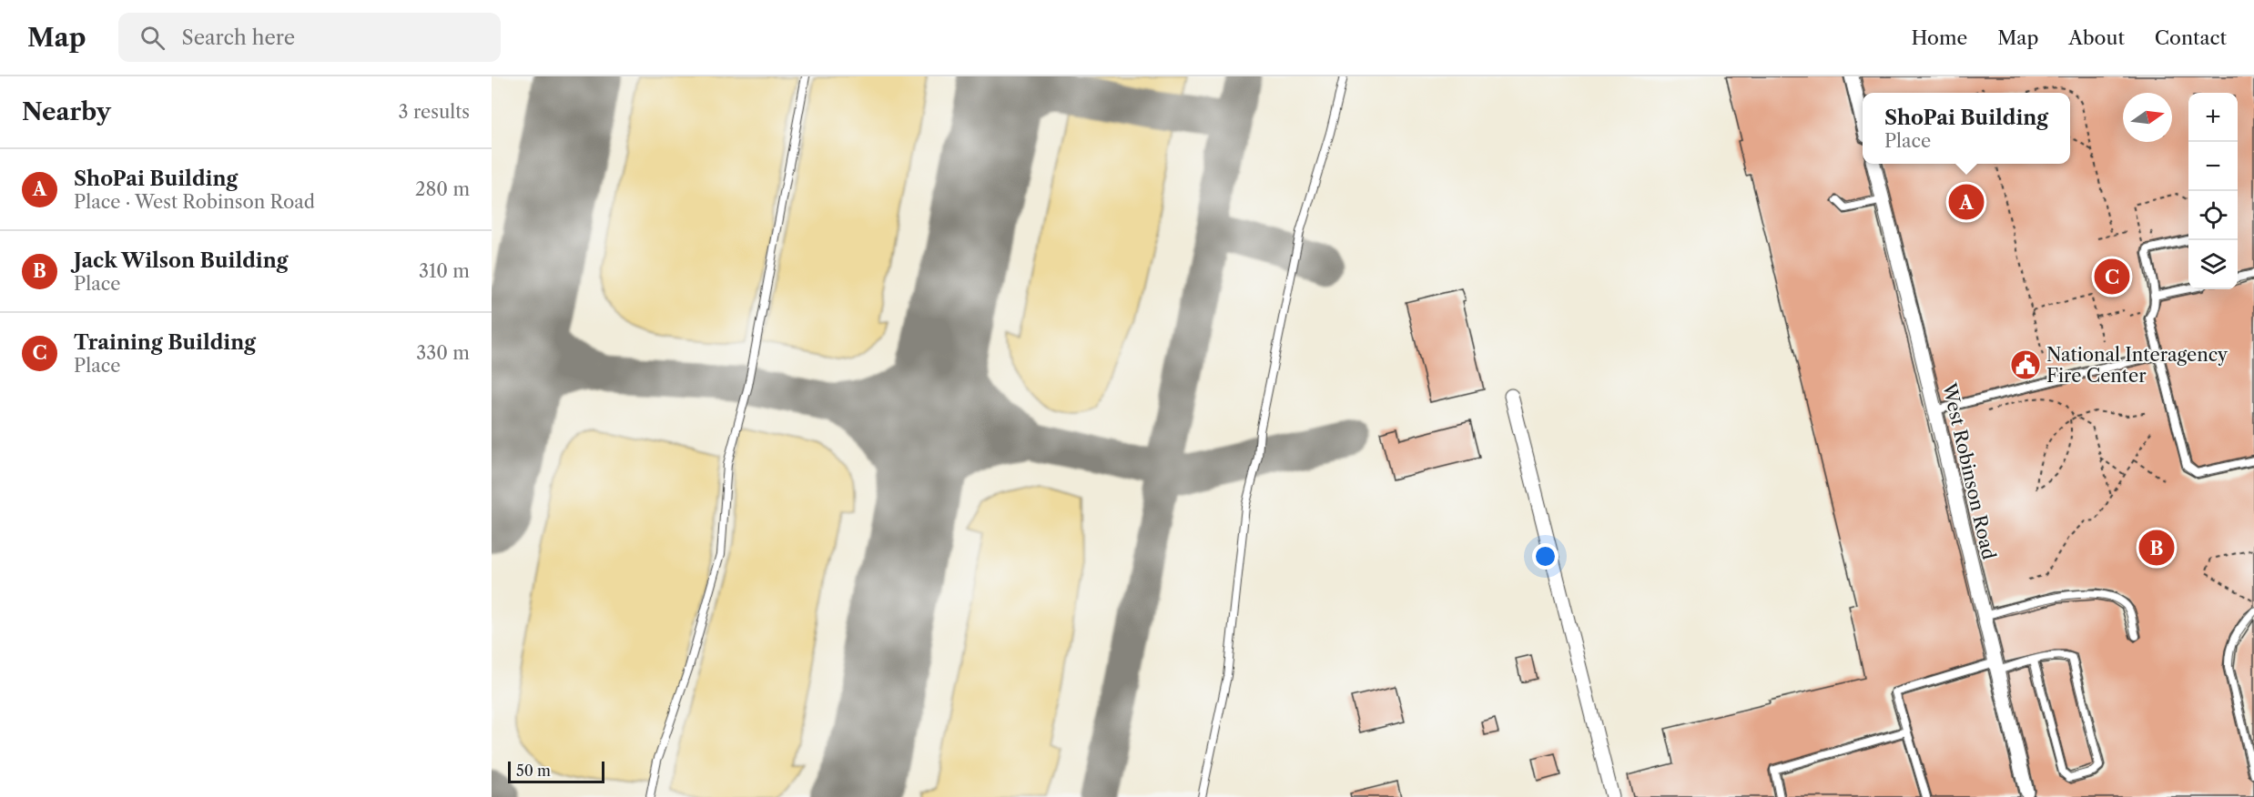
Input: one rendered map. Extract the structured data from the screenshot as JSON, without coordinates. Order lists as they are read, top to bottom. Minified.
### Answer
{"streets":{"street":["West Robinson Road"]},"places":{"public building":["National Interagency Fire Center"]},"scale_bar":"50 m","north":"right","page":{"header":"Map","search":"Search here","nav":["Home","Map","About","Contact"],"heading":["Nearby","3 results"],"map_buttons":["+","−"],"popup":["ShoPai Building","Place"],"list":[{"mark":"A","name":"ShoPai Building","note":"Place · West Robinson Road","value":"280 m"},{"mark":"B","name":"Jack Wilson Building","note":"Place","value":"310 m"},{"mark":"C","name":"Training Building","note":"Place","value":"330 m"}],"pins":["A","C","B"],"scale":"50 m"}}
